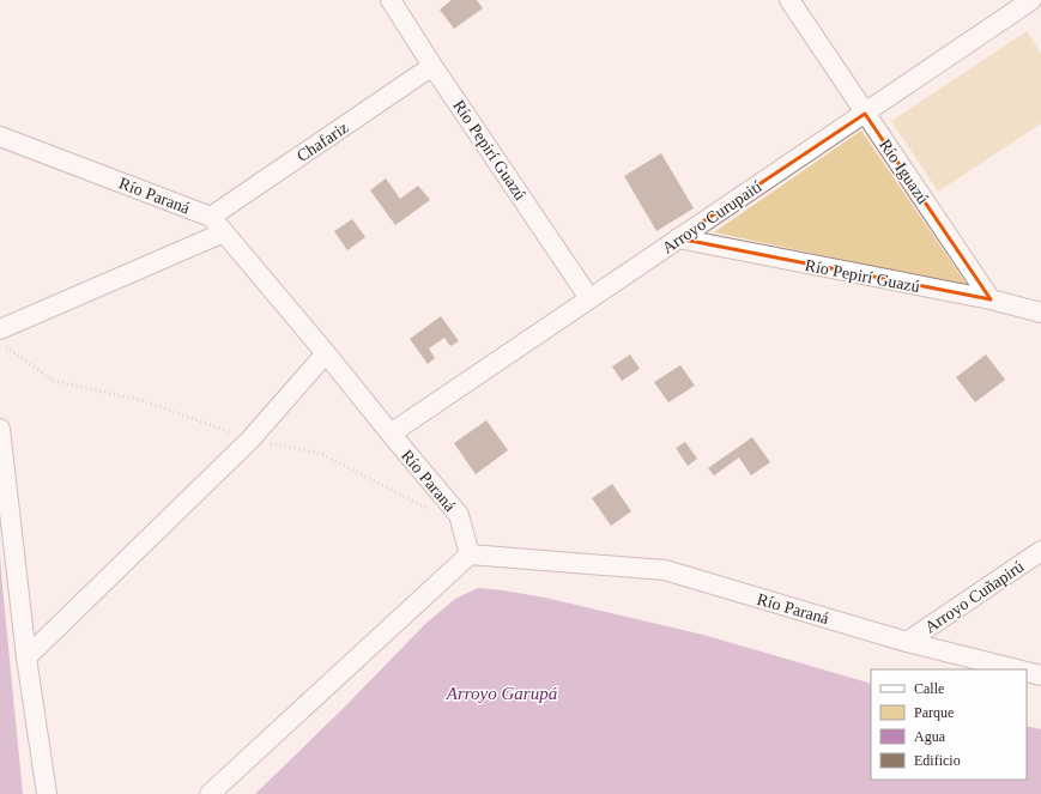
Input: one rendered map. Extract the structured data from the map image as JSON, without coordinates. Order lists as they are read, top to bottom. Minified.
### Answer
{"streets":{"street":["Chafariz","Río Pepirí Guazú","Río Iguazú","Río Paraná","Arroyo Curupaití","Arroyo Cuñapirú"]},"crossings":[["Chafariz","Río Pepirí Guazú"],["Chafariz","Río Paraná"],["Río Pepirí Guazú","Río Iguazú"],["Río Pepirí Guazú","Arroyo Curupaití"],["Río Iguazú","Arroyo Curupaití"],["Río Paraná","Arroyo Curupaití"],["Río Paraná","Arroyo Cuñapirú"]],"water":["Arroyo Garupá"],"legend":["Calle","Parque","Agua","Edificio"]}
